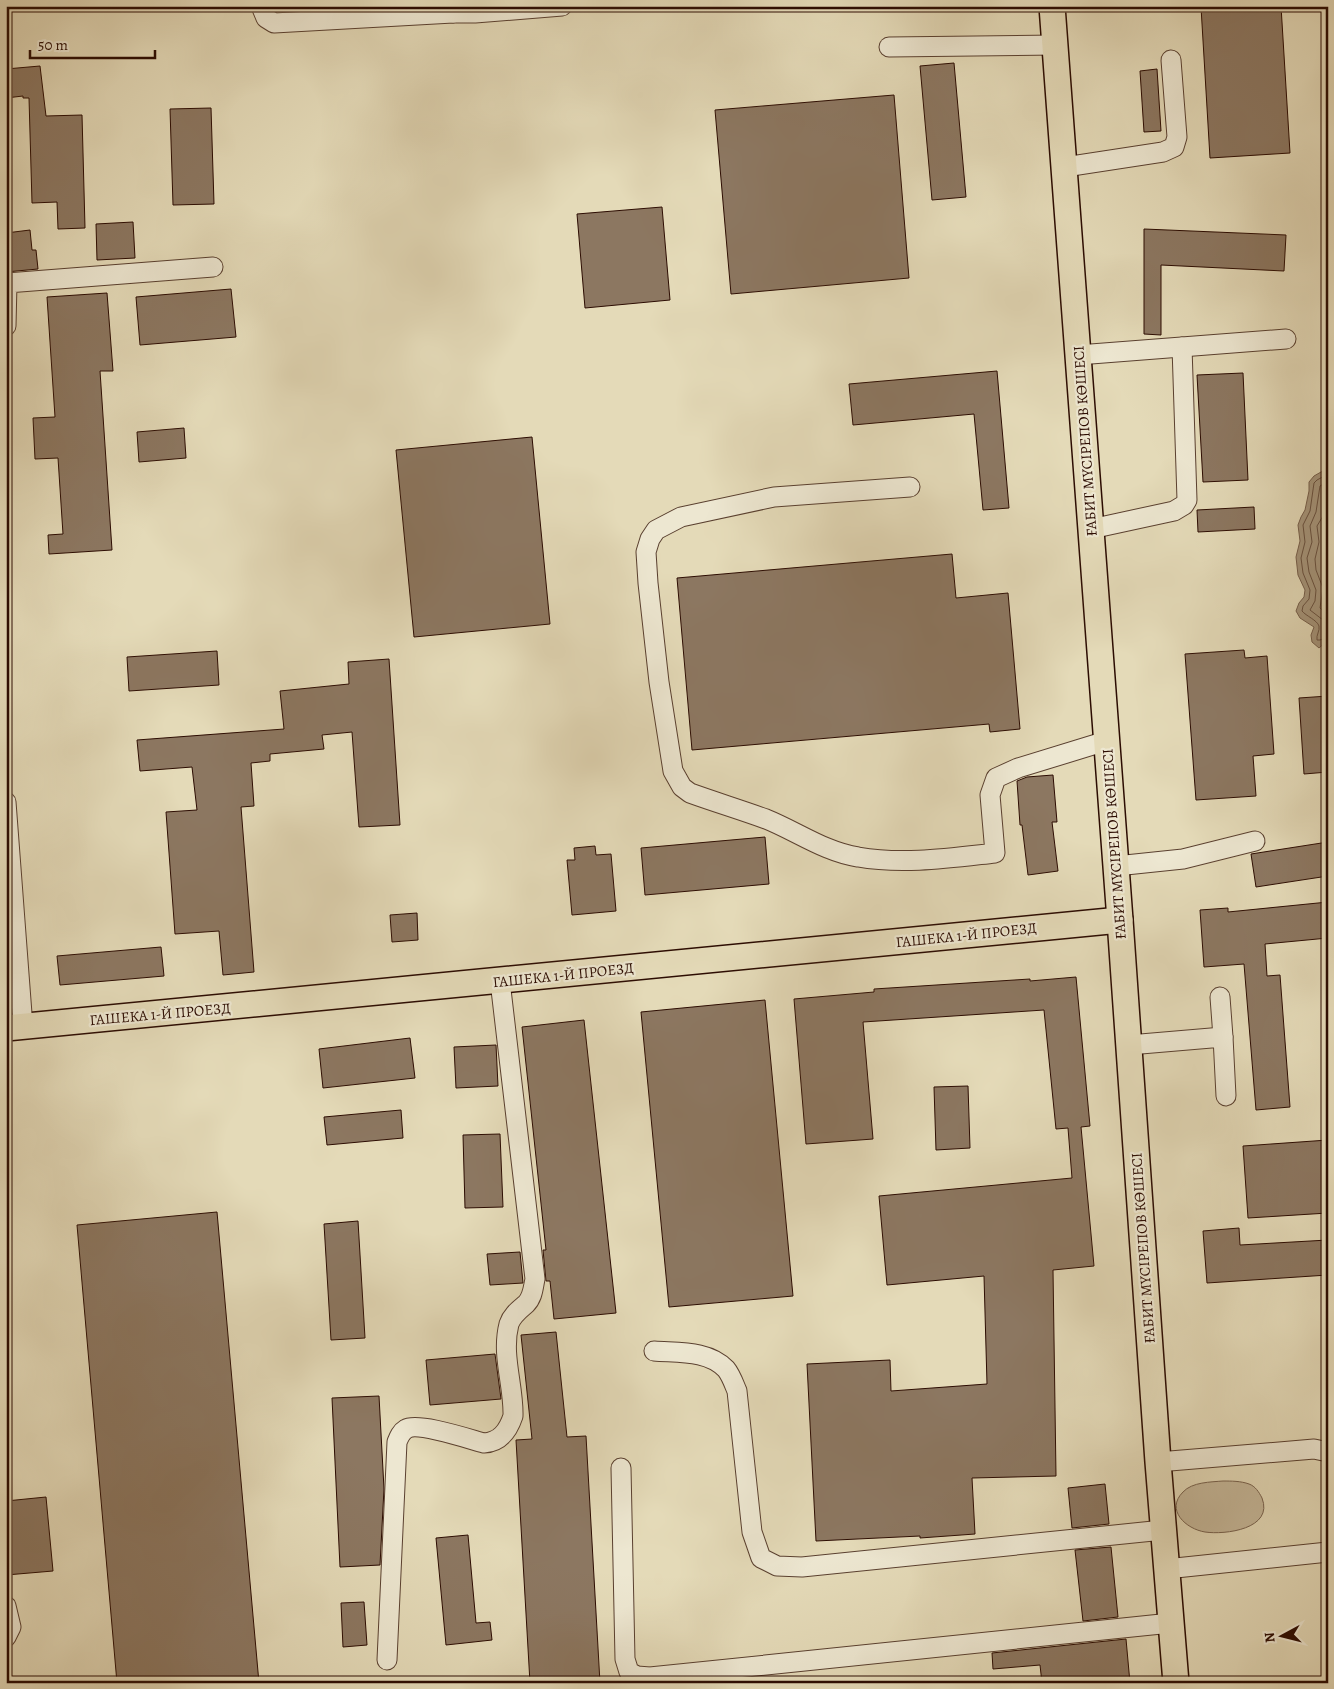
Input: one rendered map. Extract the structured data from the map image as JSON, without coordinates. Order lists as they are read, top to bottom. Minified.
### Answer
{"streets":{"main road":["ҒАБИТ МҮСІРЕПОВ КӨШЕСІ","ГАШЕКА 1-Й ПРОЕЗД"]},"crossings":[["ҒАБИТ МҮСІРЕПОВ КӨШЕСІ","ГАШЕКА 1-Й ПРОЕЗД"]],"scale_bar":"50 m","north":"left"}
